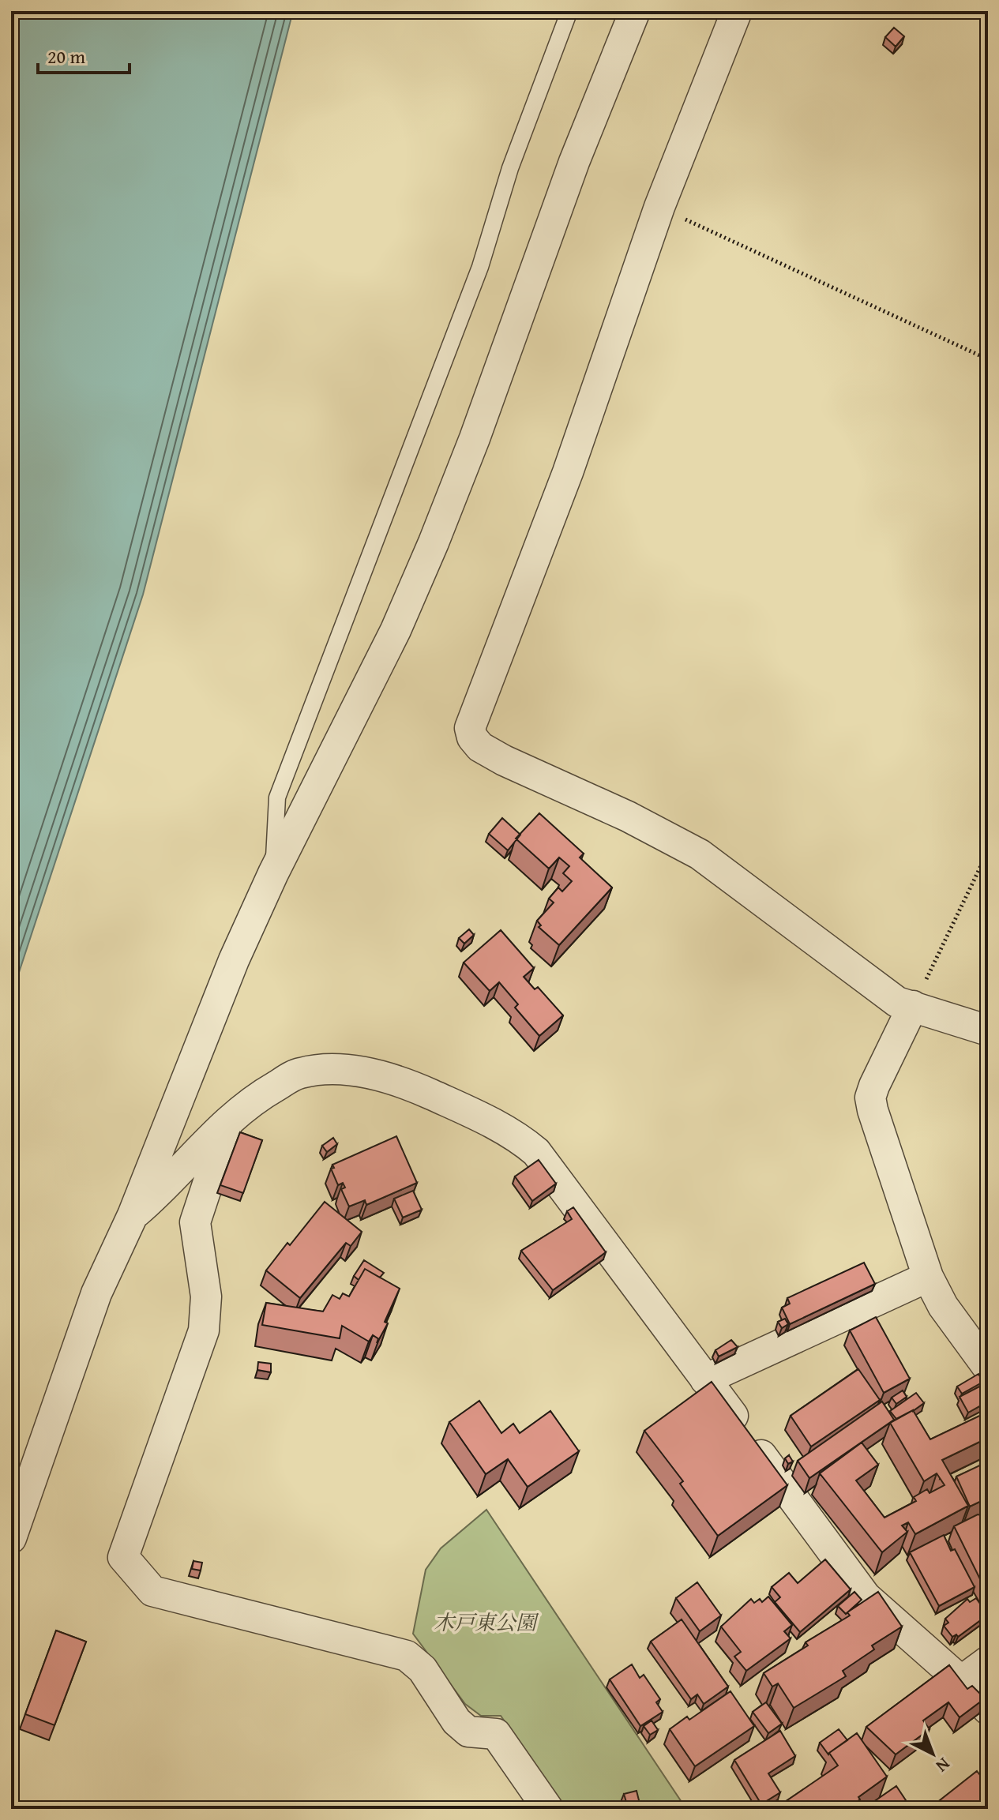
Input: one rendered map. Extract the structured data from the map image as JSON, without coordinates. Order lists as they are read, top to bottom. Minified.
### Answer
{"parks":["木戸東公園"],"scale_bar":"20 m","north":"bottom right"}
